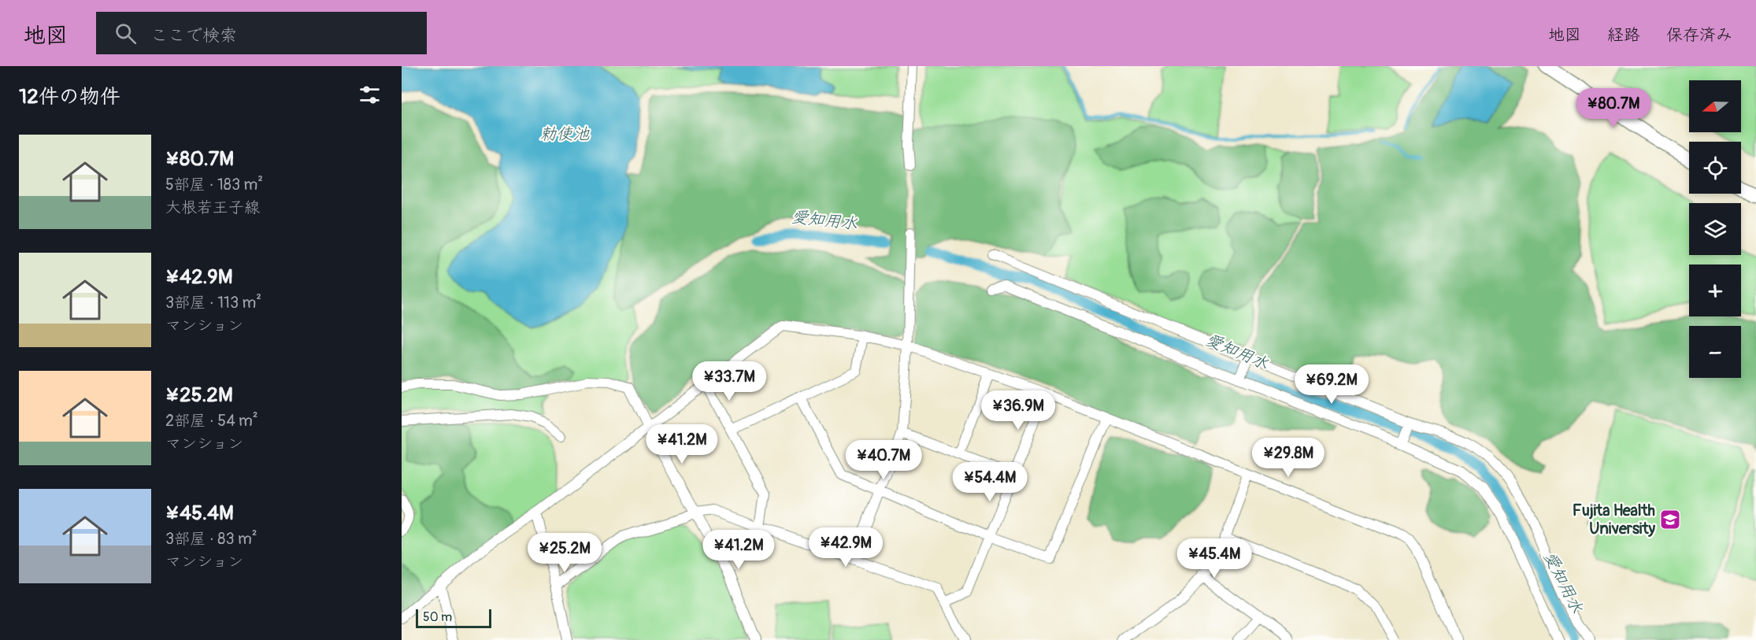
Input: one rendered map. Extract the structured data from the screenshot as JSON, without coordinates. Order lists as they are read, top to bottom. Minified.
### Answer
{"water":["勅使池","愛知用水"],"places":{"school or university":["Fujita Health University"]},"scale_bar":"50 m","north":"left","page":{"header":"地図","search":"ここで検索","nav":["地図","経路","保存済み"],"heading":"12件の物件","map_buttons":["+","−"],"price":["¥80.7M","¥33.7M","¥69.2M","¥36.9M","¥41.2M","¥29.8M","¥40.7M","¥54.4M","¥42.9M","¥41.2M","¥25.2M","¥45.4M"],"list":[{"name":"¥80.7M","note":"5部屋 · 183 m² · 大根若王子線"},{"name":"¥42.9M","note":"3部屋 · 113 m² · マンション"},{"name":"¥25.2M","note":"2部屋 · 54 m² · マンション"},{"name":"¥45.4M","note":"3部屋 · 83 m² · マンション"}],"scale":"50 m"}}
